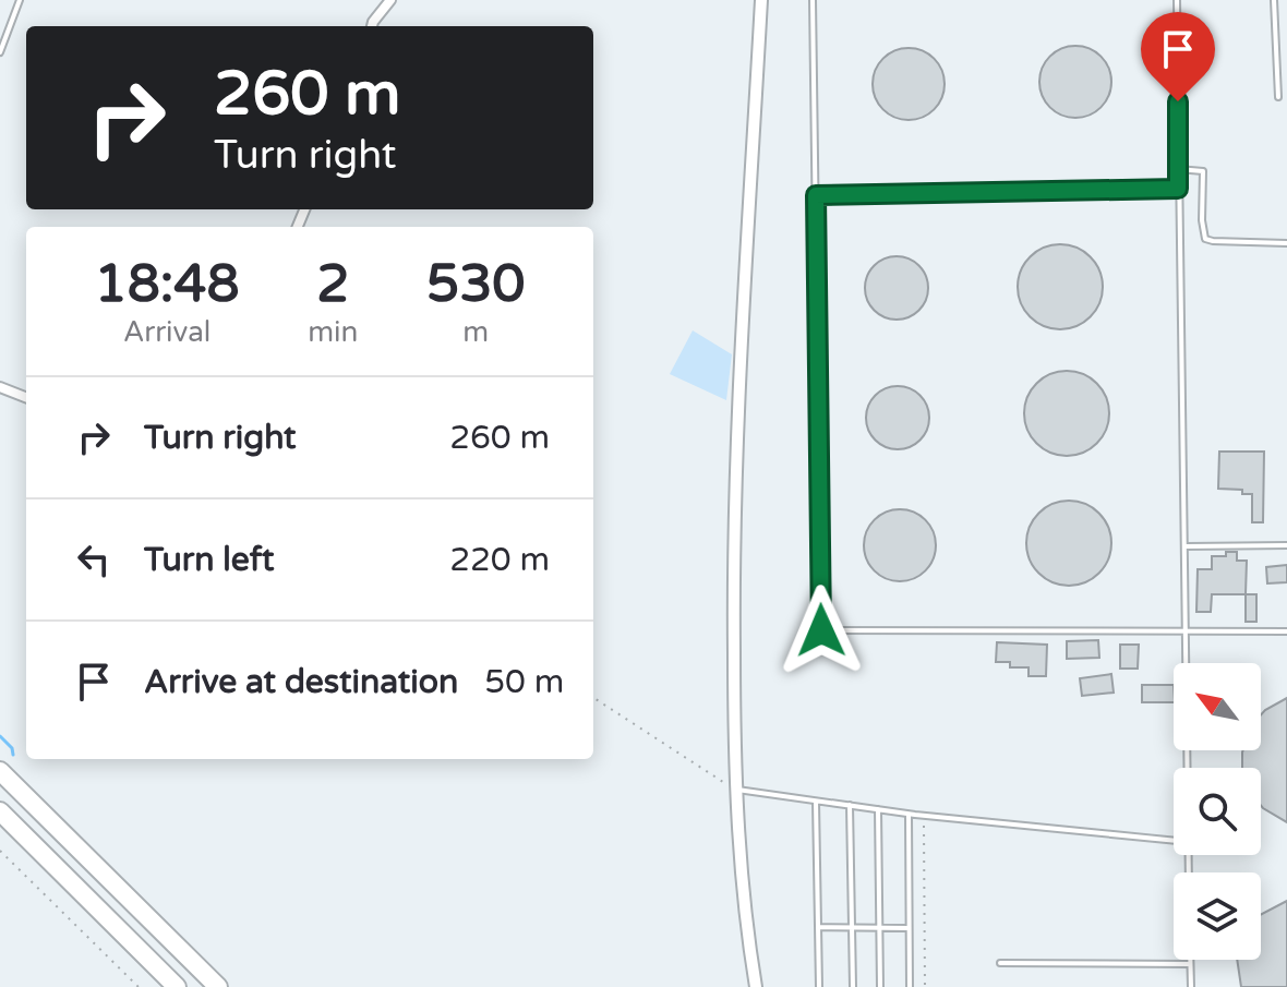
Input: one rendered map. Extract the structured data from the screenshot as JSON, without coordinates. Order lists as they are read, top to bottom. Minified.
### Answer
{"north":"top left","page":{"turn":["260 m","Turn right"],"eta":["18:48","Arrival","2","min","530","m"],"list":[{"name":"Turn right","value":"260 m"},{"name":"Turn left","value":"220 m"},{"name":"Arrive at destination","value":"50 m"}]}}
